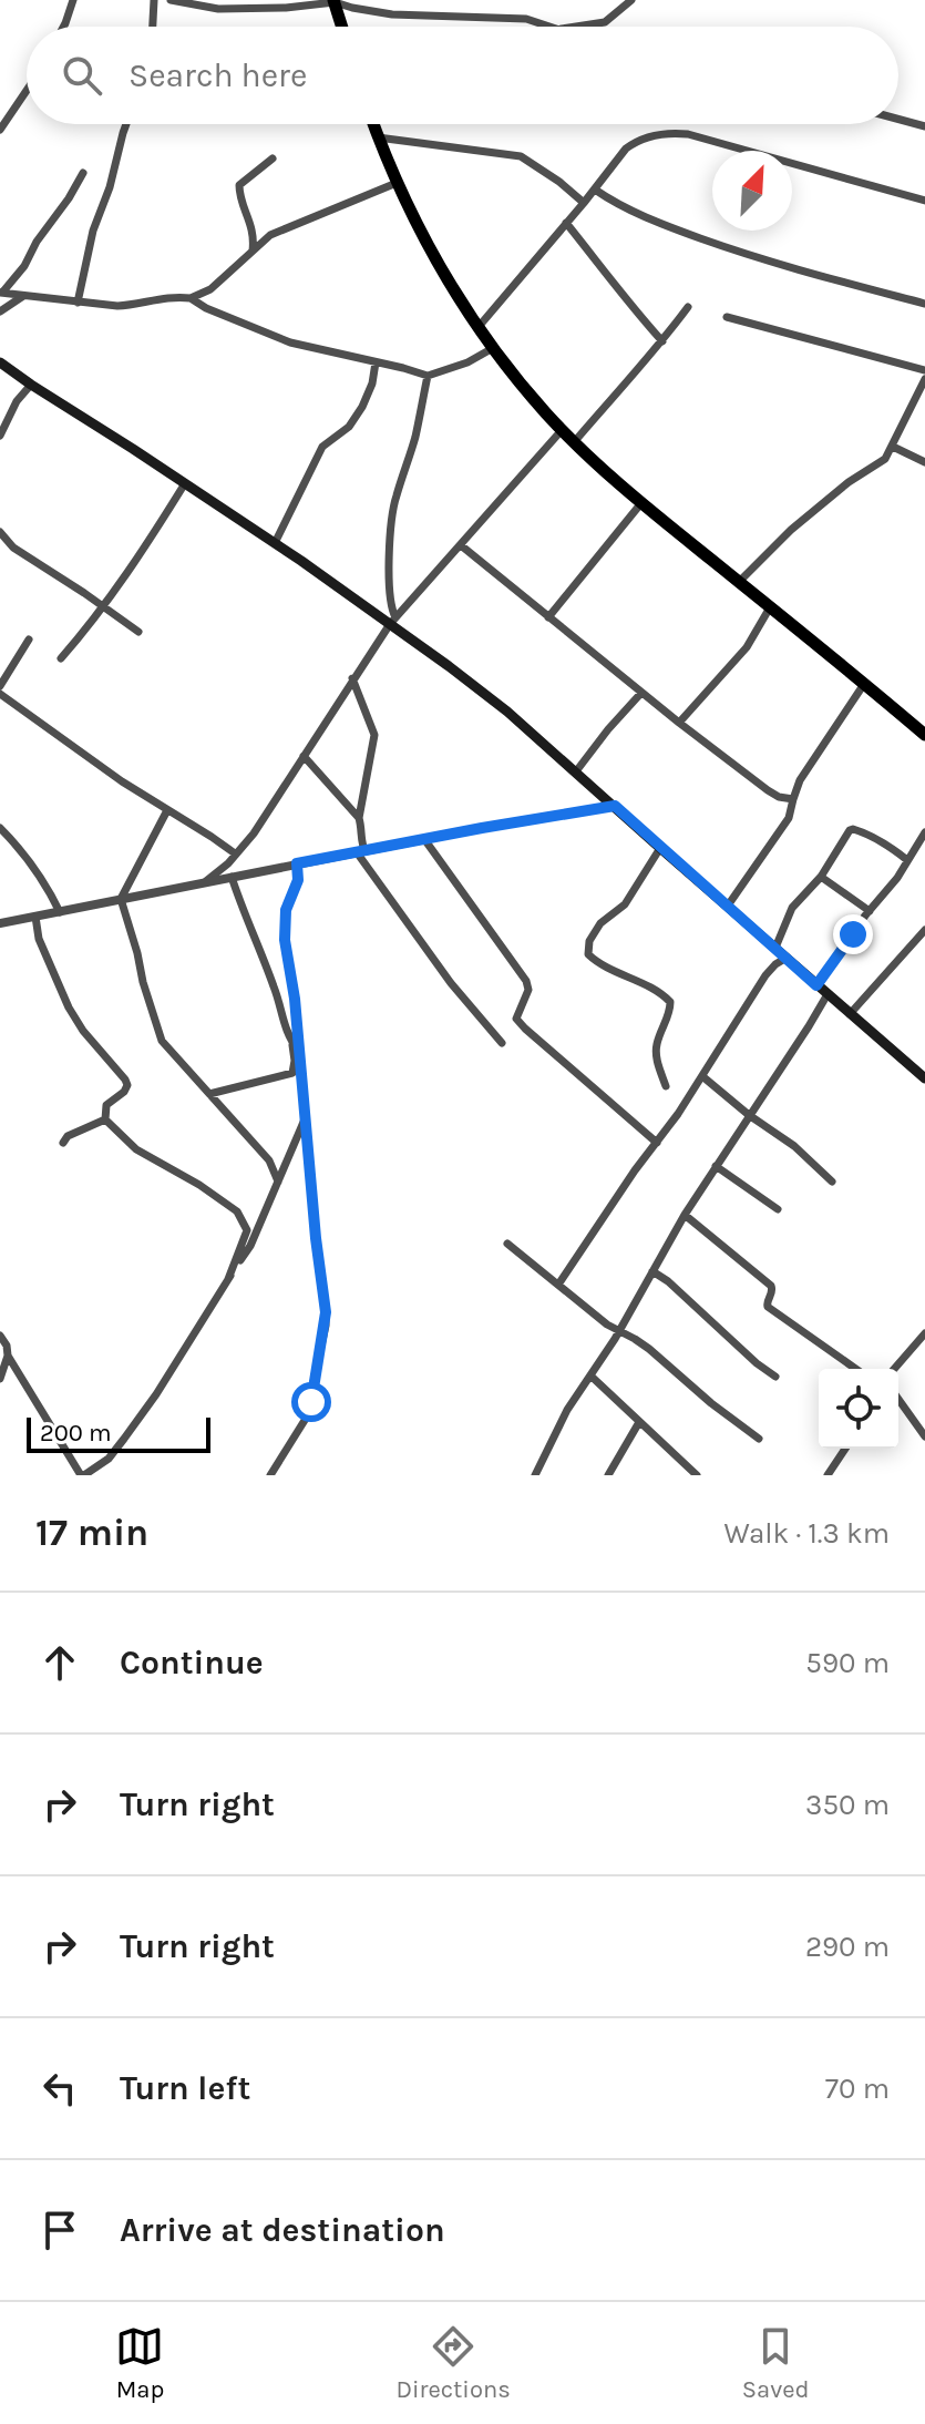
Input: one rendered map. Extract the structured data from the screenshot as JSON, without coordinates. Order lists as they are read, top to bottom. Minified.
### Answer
{"scale_bar":"200 m","north":"top right","page":{"search":"Search here","scale":"200 m","heading":["17 min","Walk · 1.3 km"],"list":[["Continue","590 m"],["Turn right","350 m"],["Turn right","290 m"],["Turn left","70 m"],"Arrive at destination"],"nav":["Map","Directions","Saved"]}}
